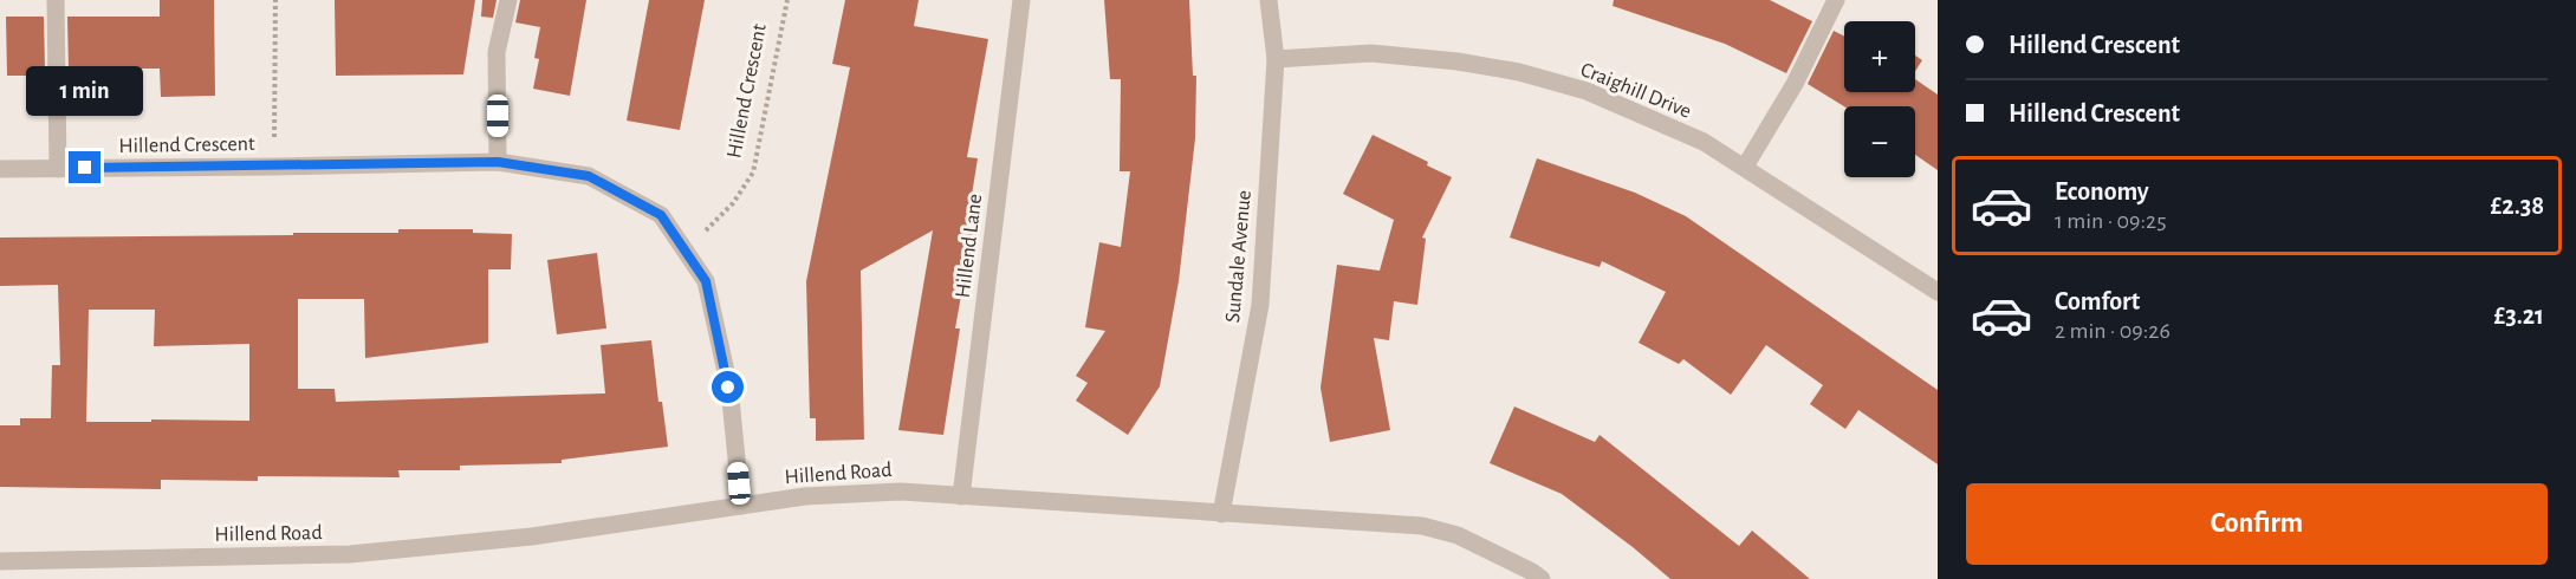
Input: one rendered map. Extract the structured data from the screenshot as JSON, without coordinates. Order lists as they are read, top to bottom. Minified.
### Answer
{"streets":{"street":["Craighill Drive","Hillend Crescent","Hillend Lane","Sundale Avenue","Hillend Road"]},"crossings":[["Craighill Drive","Sundale Avenue"],["Hillend Crescent","Hillend Road"],["Hillend Lane","Hillend Road"],["Sundale Avenue","Hillend Road"]],"page":{"banner":["Hillend Crescent","Hillend Crescent"],"map_buttons":["+","−"],"bubble":"1 min","list":[{"name":"Economy","note":"1 min · 09:25","value":"£2.38"},{"name":"Comfort","note":"2 min · 09:26","value":"£3.21"}],"buttons":"Confirm"}}
